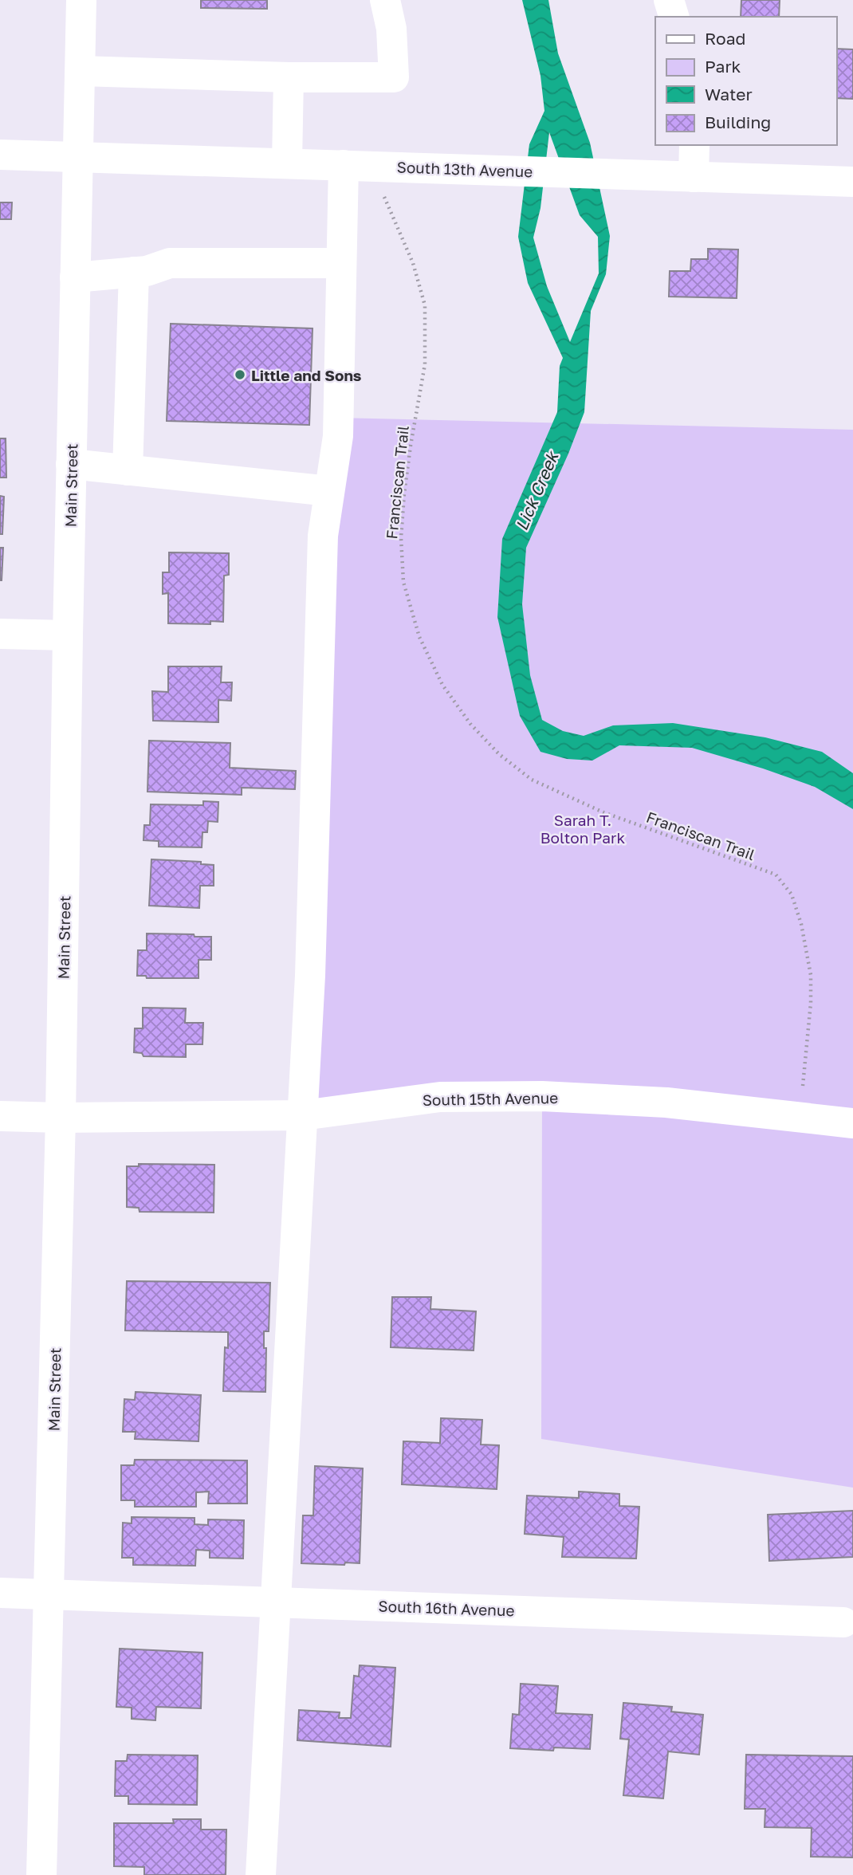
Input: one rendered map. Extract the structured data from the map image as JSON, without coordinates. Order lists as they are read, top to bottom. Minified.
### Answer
{"streets":{"street":["South 13th Avenue","Main Street","South 15th Avenue","South 16th Avenue"],"path":["Franciscan Trail"]},"crossings":[["South 13th Avenue","Main Street"],["Main Street","South 15th Avenue"],["Main Street","South 16th Avenue"]],"water":["Lick Creek"],"parks":["Sarah T. Bolton Park"],"places":["Little and Sons"],"legend":["Road","Park","Water","Building"]}
